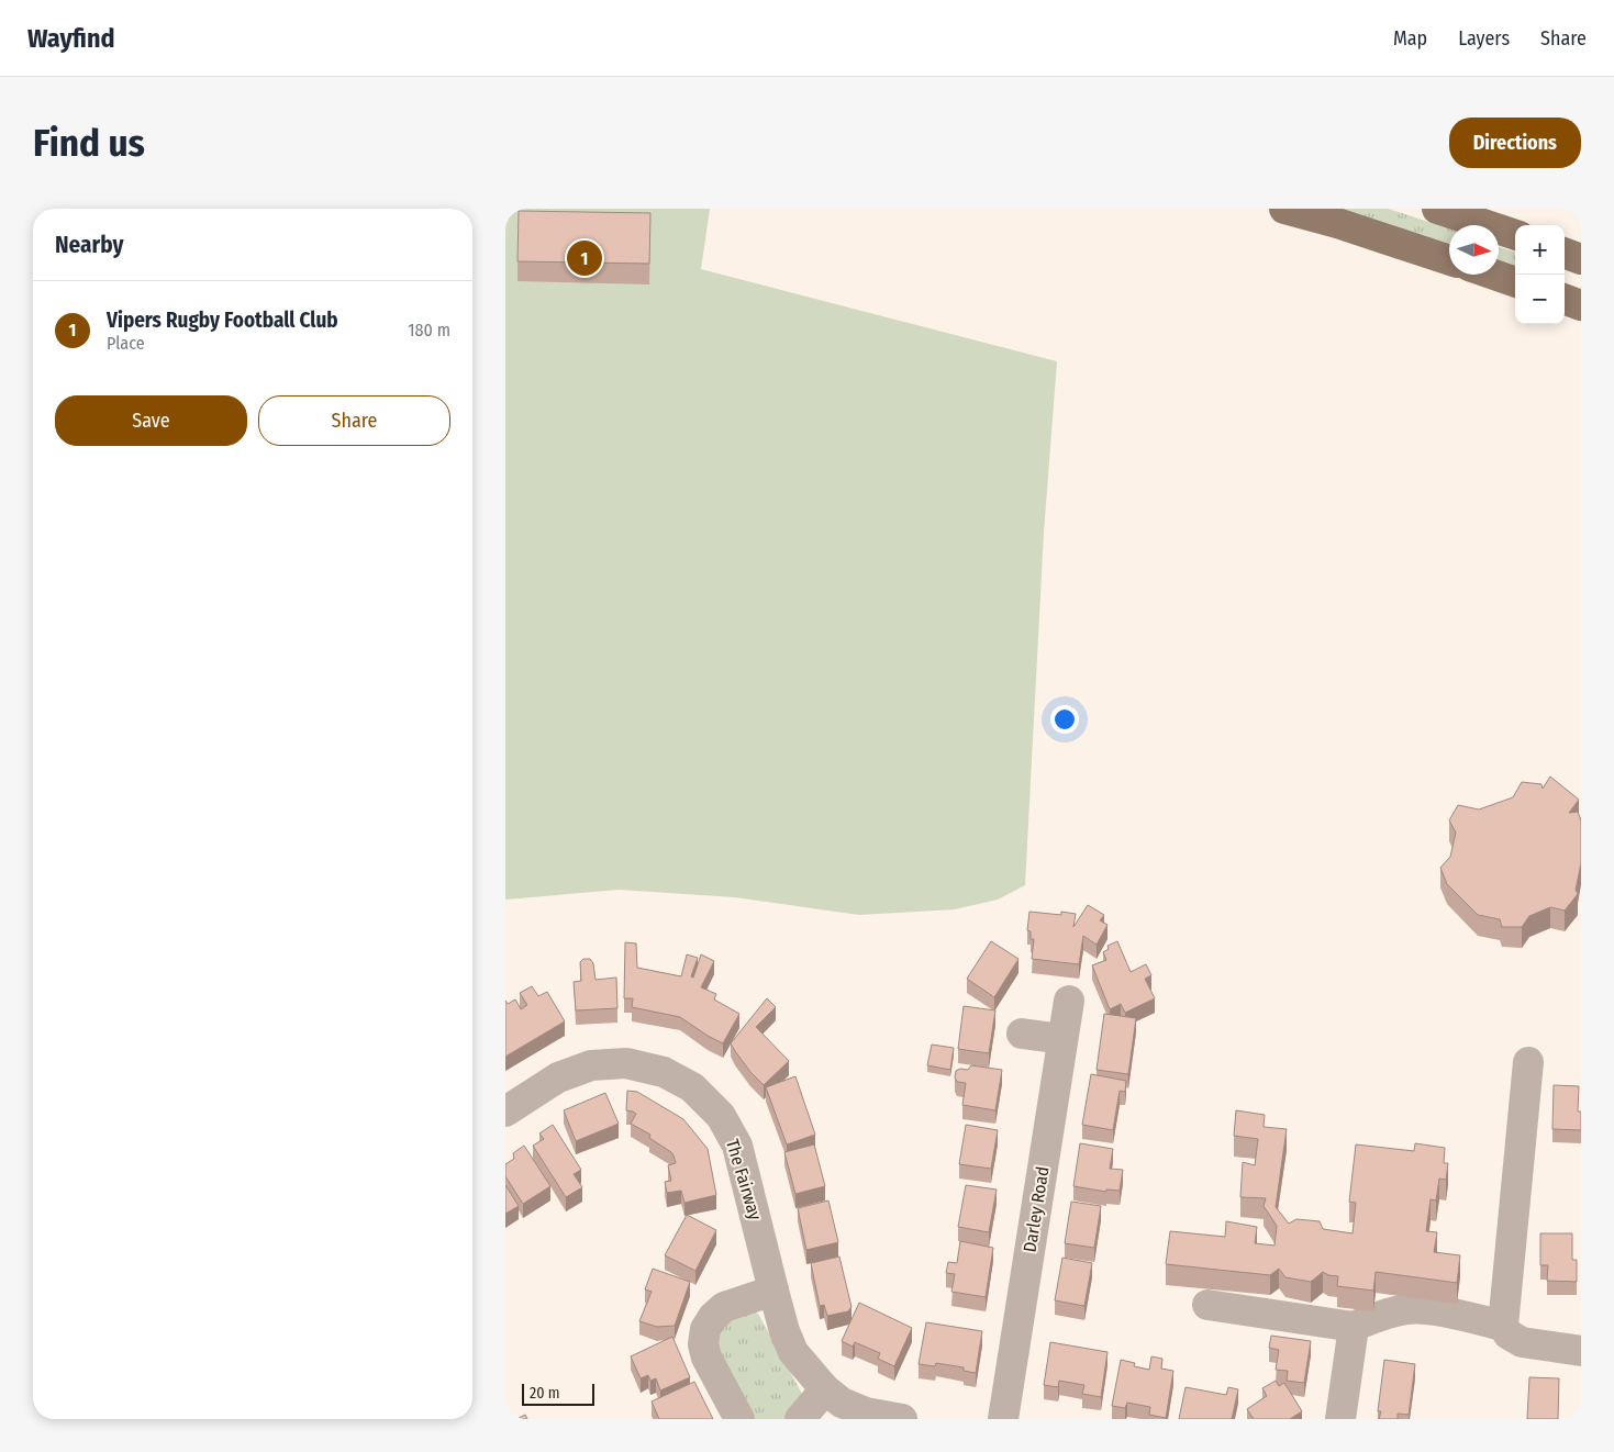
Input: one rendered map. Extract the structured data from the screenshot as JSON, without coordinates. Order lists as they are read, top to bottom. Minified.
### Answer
{"streets":{"street":["The Fairway","Darley Road"]},"scale_bar":"20 m","north":"right","page":{"header":"Wayfind","nav":["Map","Layers","Share"],"buttons":["Directions",["Save","Share"]],"title":"Find us","heading":"Nearby","map_buttons":["+","−"],"pins":"1","list":[{"mark":"1","name":"Vipers Rugby Football Club","note":"Place","value":"180 m"}],"scale":"20 m"}}
